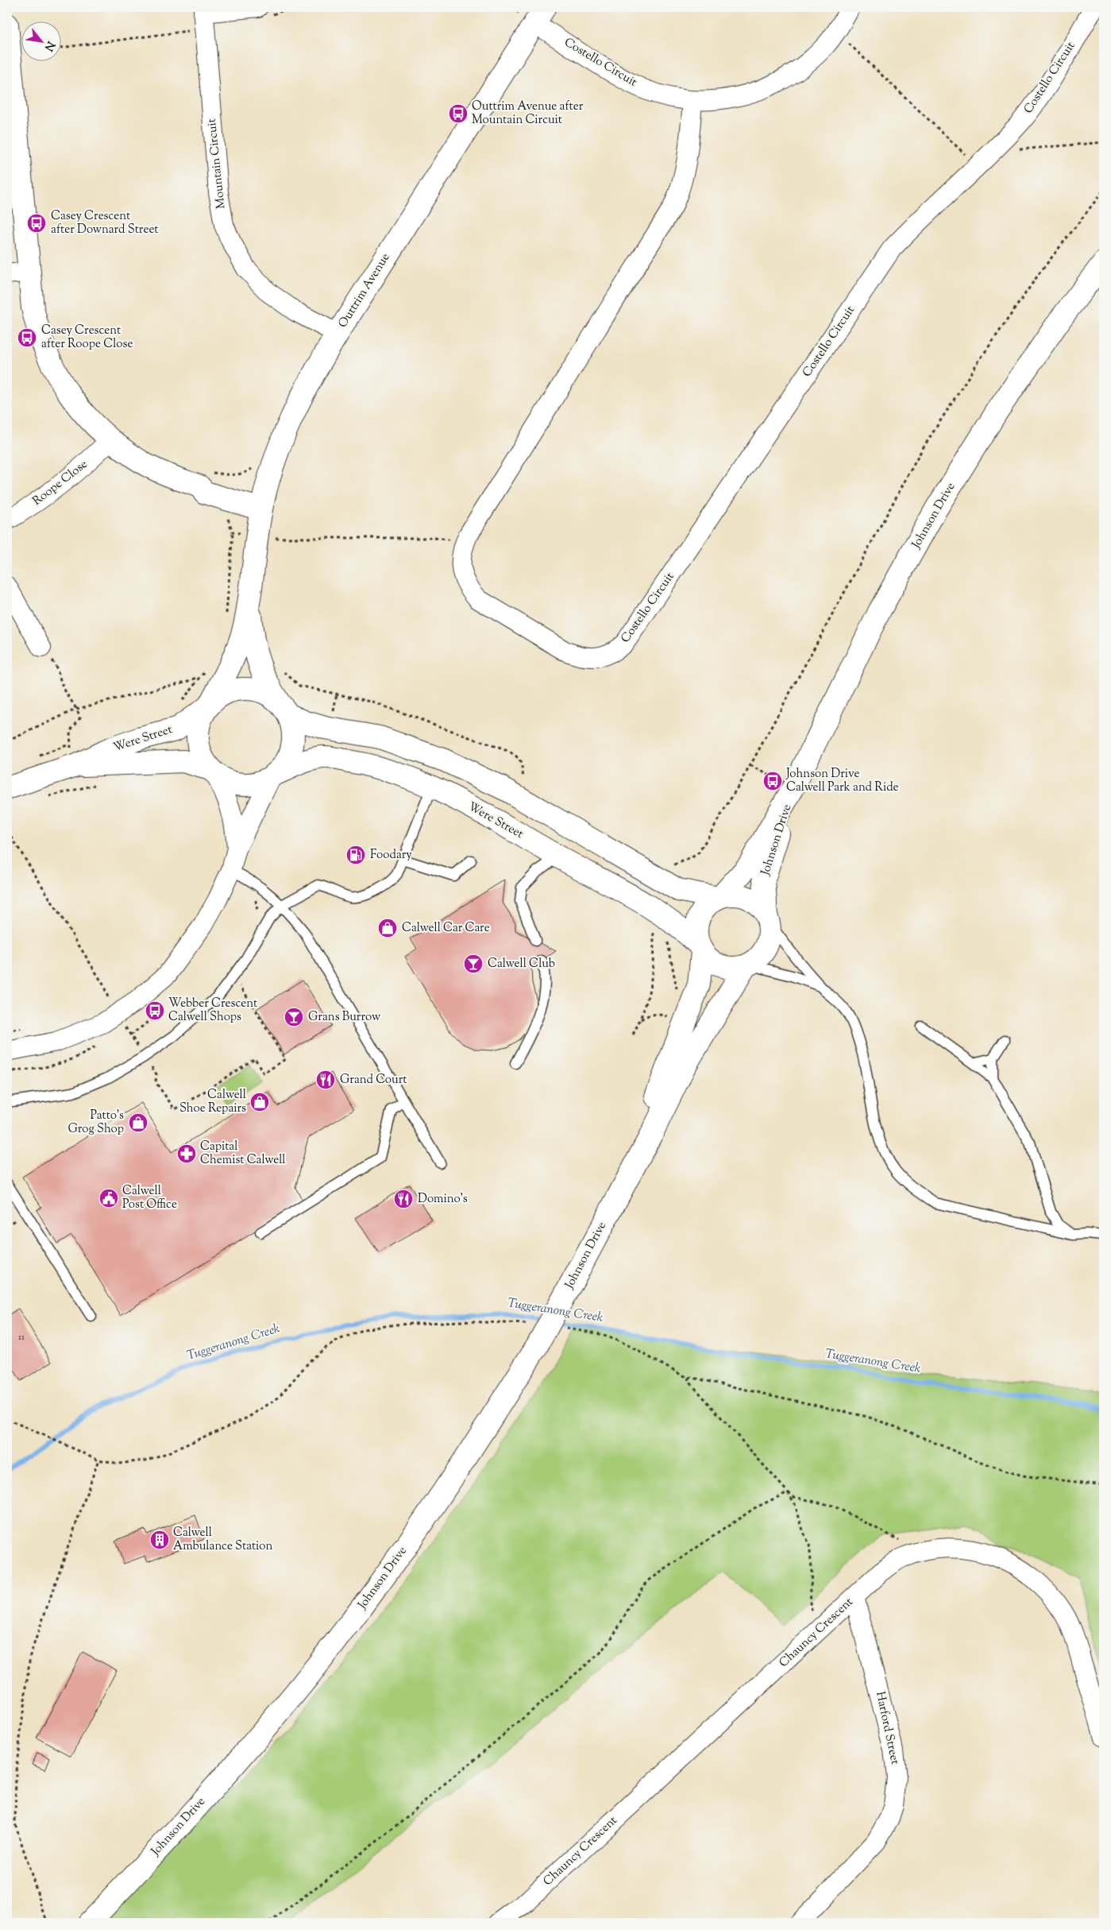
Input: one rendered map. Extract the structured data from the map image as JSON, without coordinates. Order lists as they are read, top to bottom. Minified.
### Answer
{"streets":{"street":["Costello Circuit","Mountain Circuit","Outtrim Avenue","Roope Close","Johnson Drive","Were Street","Chauncy Crescent","Harford Street"]},"crossings":[["Costello Circuit","Outtrim Avenue"],["Mountain Circuit","Outtrim Avenue"],["Outtrim Avenue","Were Street"],["Johnson Drive","Were Street"],["Chauncy Crescent","Harford Street"]],"water":["Tuggeranong Creek"],"places":{"bus stop":["Outtrim Avenue after Mountain Circuit","Casey Crescent after Downard Street","Casey Crescent after Roope Close","Johnson Drive Calwell Park and Ride","Webber Crescent Calwell Shops"],"fuel station":["Foodary"],"shop":["Calwell Car Care","Calwell Shoe Repairs","Patto's Grog Shop"],"bar":["Calwell Club","Grans Burrow"],"restaurant":["Grand Court","Domino's"],"pharmacy":["Capital Chemist Calwell"],"public building":["Calwell Post Office"],"building":["Calwell Ambulance Station"]},"house_numbers":["11"],"north":"bottom right"}
